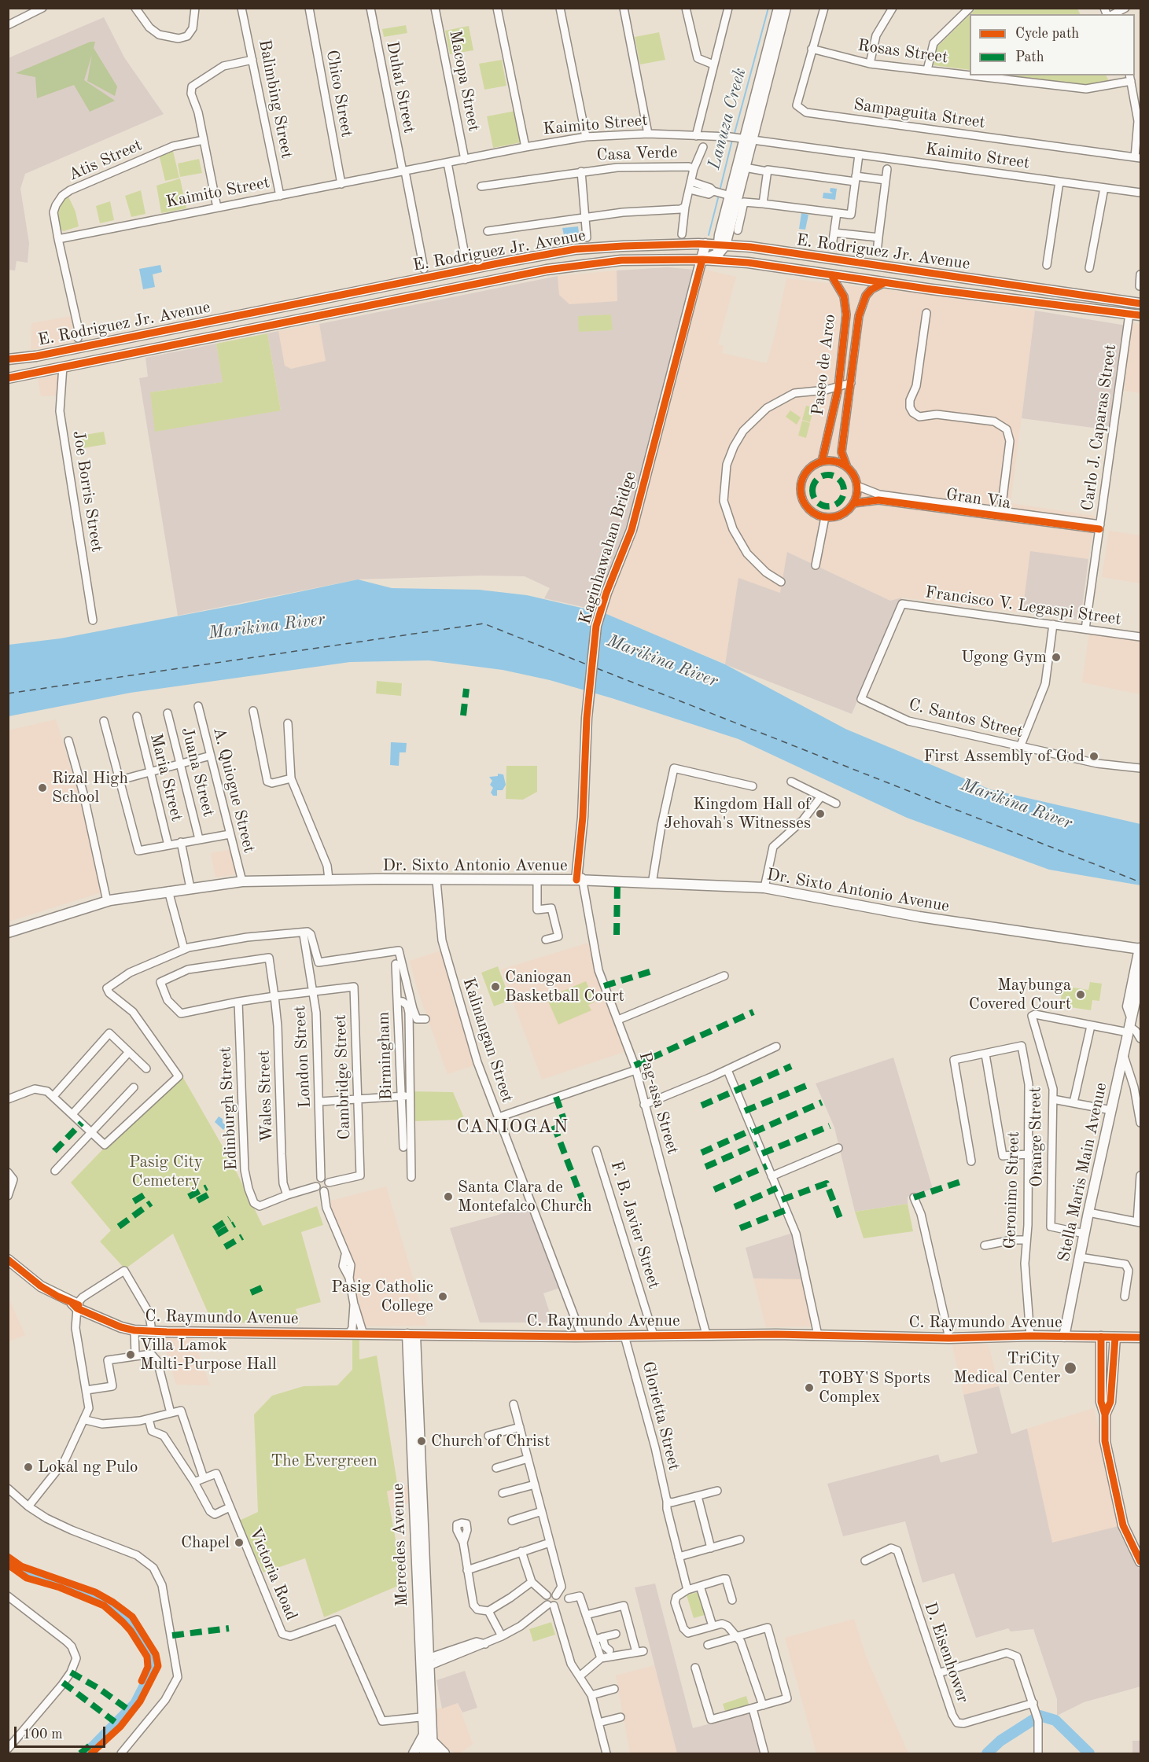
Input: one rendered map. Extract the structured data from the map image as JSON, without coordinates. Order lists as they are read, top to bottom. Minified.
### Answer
{"streets":{"main road":["E. Rodriguez Jr. Avenue","Kaginhawahan Bridge","Dr. Sixto Antonio Avenue","Stella Maris Main Avenue","C. Raymundo Avenue","Mercedes Avenue"],"street":["Rosas Street","Macopa Street","Duhat Street","Chico Street","Balimbing Street","Sampaguita Street","Kaimito Street","Casa Verde","Atis Street","Paseo de Arco","Carlo J. Caparas Street","Joe Borris Street","Gran Via","Francisco V. Legaspi Street","C. Santos Street","Juana Street","Maria Street","A. Quiogue Street","Kalinangan Street","Birmingham","London Street","Cambridge Street","Wales Street","Pag-asa Street","Edinburgh Street","Orange Street","Geronimo Street","F. B. Javier Street","Glorietta Street","Victoria Road","D. Eisenhower"]},"crossings":[["Rosas Street","Sampaguita Street"],["Macopa Street","Kaimito Street"],["Duhat Street","Kaimito Street"],["Chico Street","Kaimito Street"],["Balimbing Street","Kaimito Street"],["Kaimito Street","Atis Street"],["Atis Street","E. Rodriguez Jr. Avenue"],["E. Rodriguez Jr. Avenue","Paseo de Arco"],["E. Rodriguez Jr. Avenue","Carlo J. Caparas Street"],["E. Rodriguez Jr. Avenue","Joe Borris Street"],["E. Rodriguez Jr. Avenue","Kaginhawahan Bridge"],["Paseo de Arco","Gran Via"],["Carlo J. Caparas Street","Gran Via"],["Carlo J. Caparas Street","Francisco V. Legaspi Street"],["Kaginhawahan Bridge","Dr. Sixto Antonio Avenue"],["Kaginhawahan Bridge","Pag-asa Street"],["Francisco V. Legaspi Street","C. Santos Street"],["A. Quiogue Street","Dr. Sixto Antonio Avenue"],["Dr. Sixto Antonio Avenue","Kalinangan Street"],["Dr. Sixto Antonio Avenue","Pag-asa Street"],["Dr. Sixto Antonio Avenue","Stella Maris Main Avenue"],["Kalinangan Street","C. Raymundo Avenue"],["London Street","Cambridge Street"],["London Street","Edinburgh Street"],["Cambridge Street","Edinburgh Street"],["Wales Street","Edinburgh Street"],["Pag-asa Street","C. Raymundo Avenue"],["Orange Street","Stella Maris Main Avenue"],["Stella Maris Main Avenue","C. Raymundo Avenue"],["Geronimo Street","C. Raymundo Avenue"],["F. B. Javier Street","C. Raymundo Avenue"],["C. Raymundo Avenue","Glorietta Street"],["C. Raymundo Avenue","Mercedes Avenue"],["Mercedes Avenue","Victoria Road"]],"districts":["CANIOGAN"],"water":["Lanuza Creek","Marikina River"],"parks":["Pasig City Cemetery","The Evergreen"],"places":["Ugong Gym","First Assembly of God","Rizal High School","Kingdom Hall of Jehovah's Witnesses","Caniogan Basketball Court","Maybunga Covered Court","Santa Clara de Montefalco Church","Pasig Catholic College","Villa Lamok Multi-Purpose Hall","TriCity Medical Center","TOBY'S Sports Complex","Church of Christ","Lokal ng Pulo","Chapel"],"legend":["Cycle path","Path"],"scale_bar":"100 m"}
